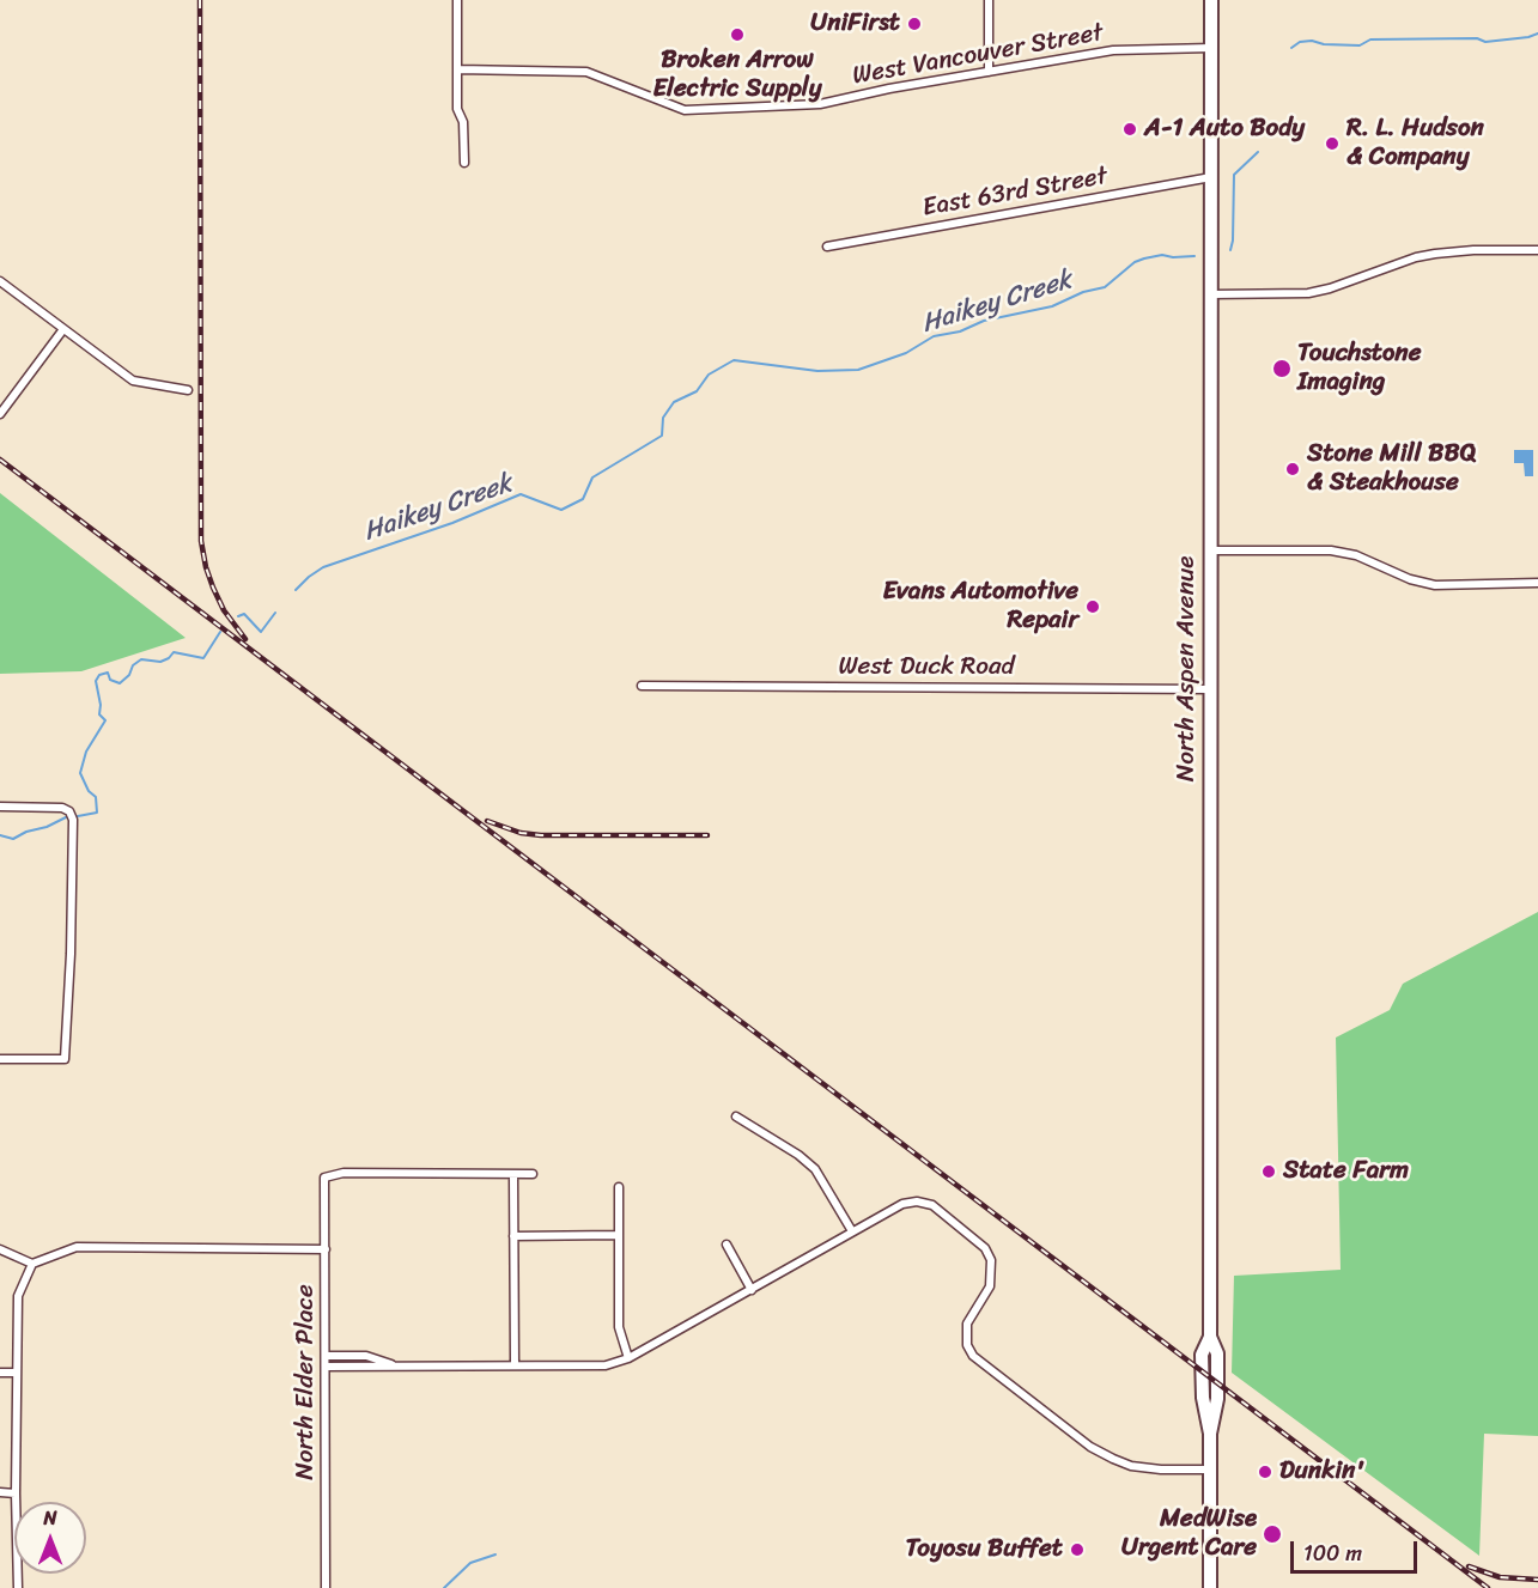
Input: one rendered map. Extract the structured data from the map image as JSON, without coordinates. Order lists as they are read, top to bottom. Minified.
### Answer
{"streets":{"main road":["North Aspen Avenue"],"street":["West Vancouver Street","East 63rd Street","West Duck Road","North Elder Place"]},"crossings":[["West Vancouver Street","North Aspen Avenue"],["East 63rd Street","North Aspen Avenue"],["West Duck Road","North Aspen Avenue"]],"water":["Haikey Creek"],"places":["UniFirst","Broken Arrow Electric Supply","A-1 Auto Body","R. L. Hudson & Company","Touchstone Imaging","Stone Mill BBQ & Steakhouse","Evans Automotive Repair","State Farm","Dunkin'","MedWise Urgent Care","Toyosu Buffet"],"scale_bar":"100 m","north":"top"}
